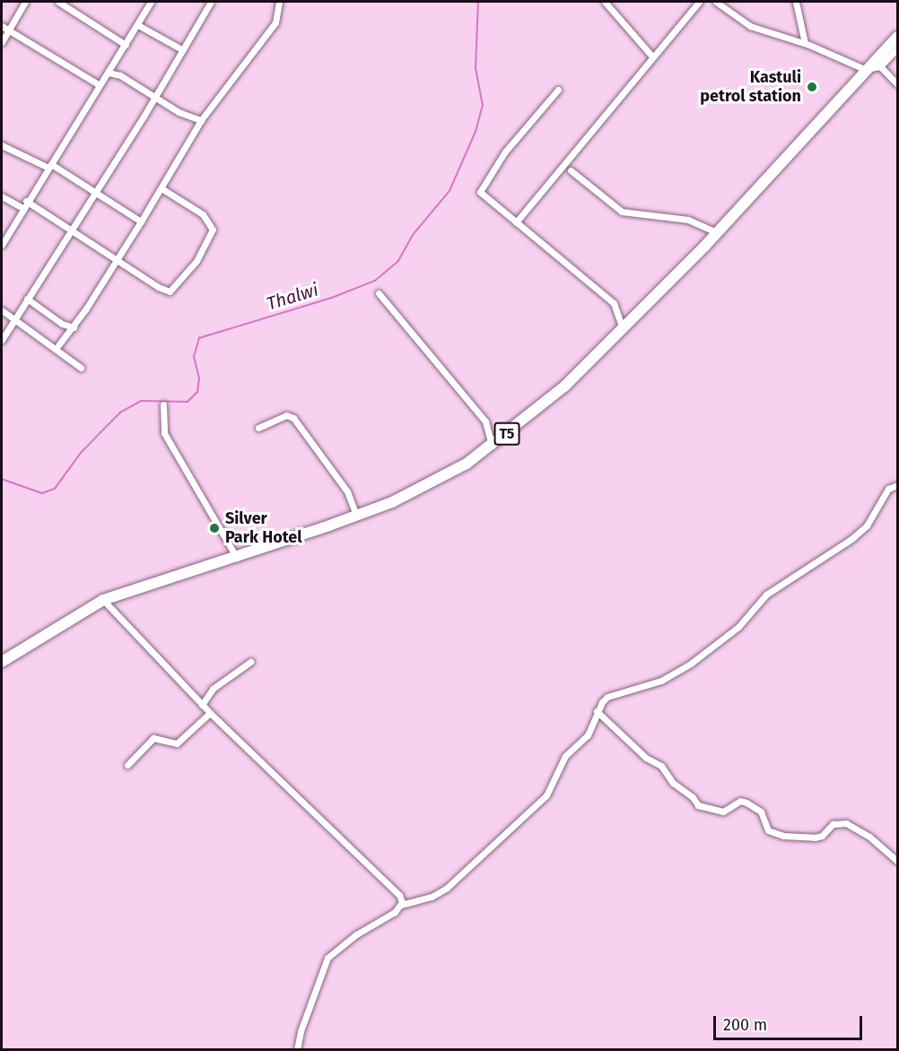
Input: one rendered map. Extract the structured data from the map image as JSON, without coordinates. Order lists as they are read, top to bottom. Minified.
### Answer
{"streets":{"highway":["T5"]},"water":["Thalwi"],"places":["Kastuli petrol station","Silver Park Hotel"],"scale_bar":"200 m"}
